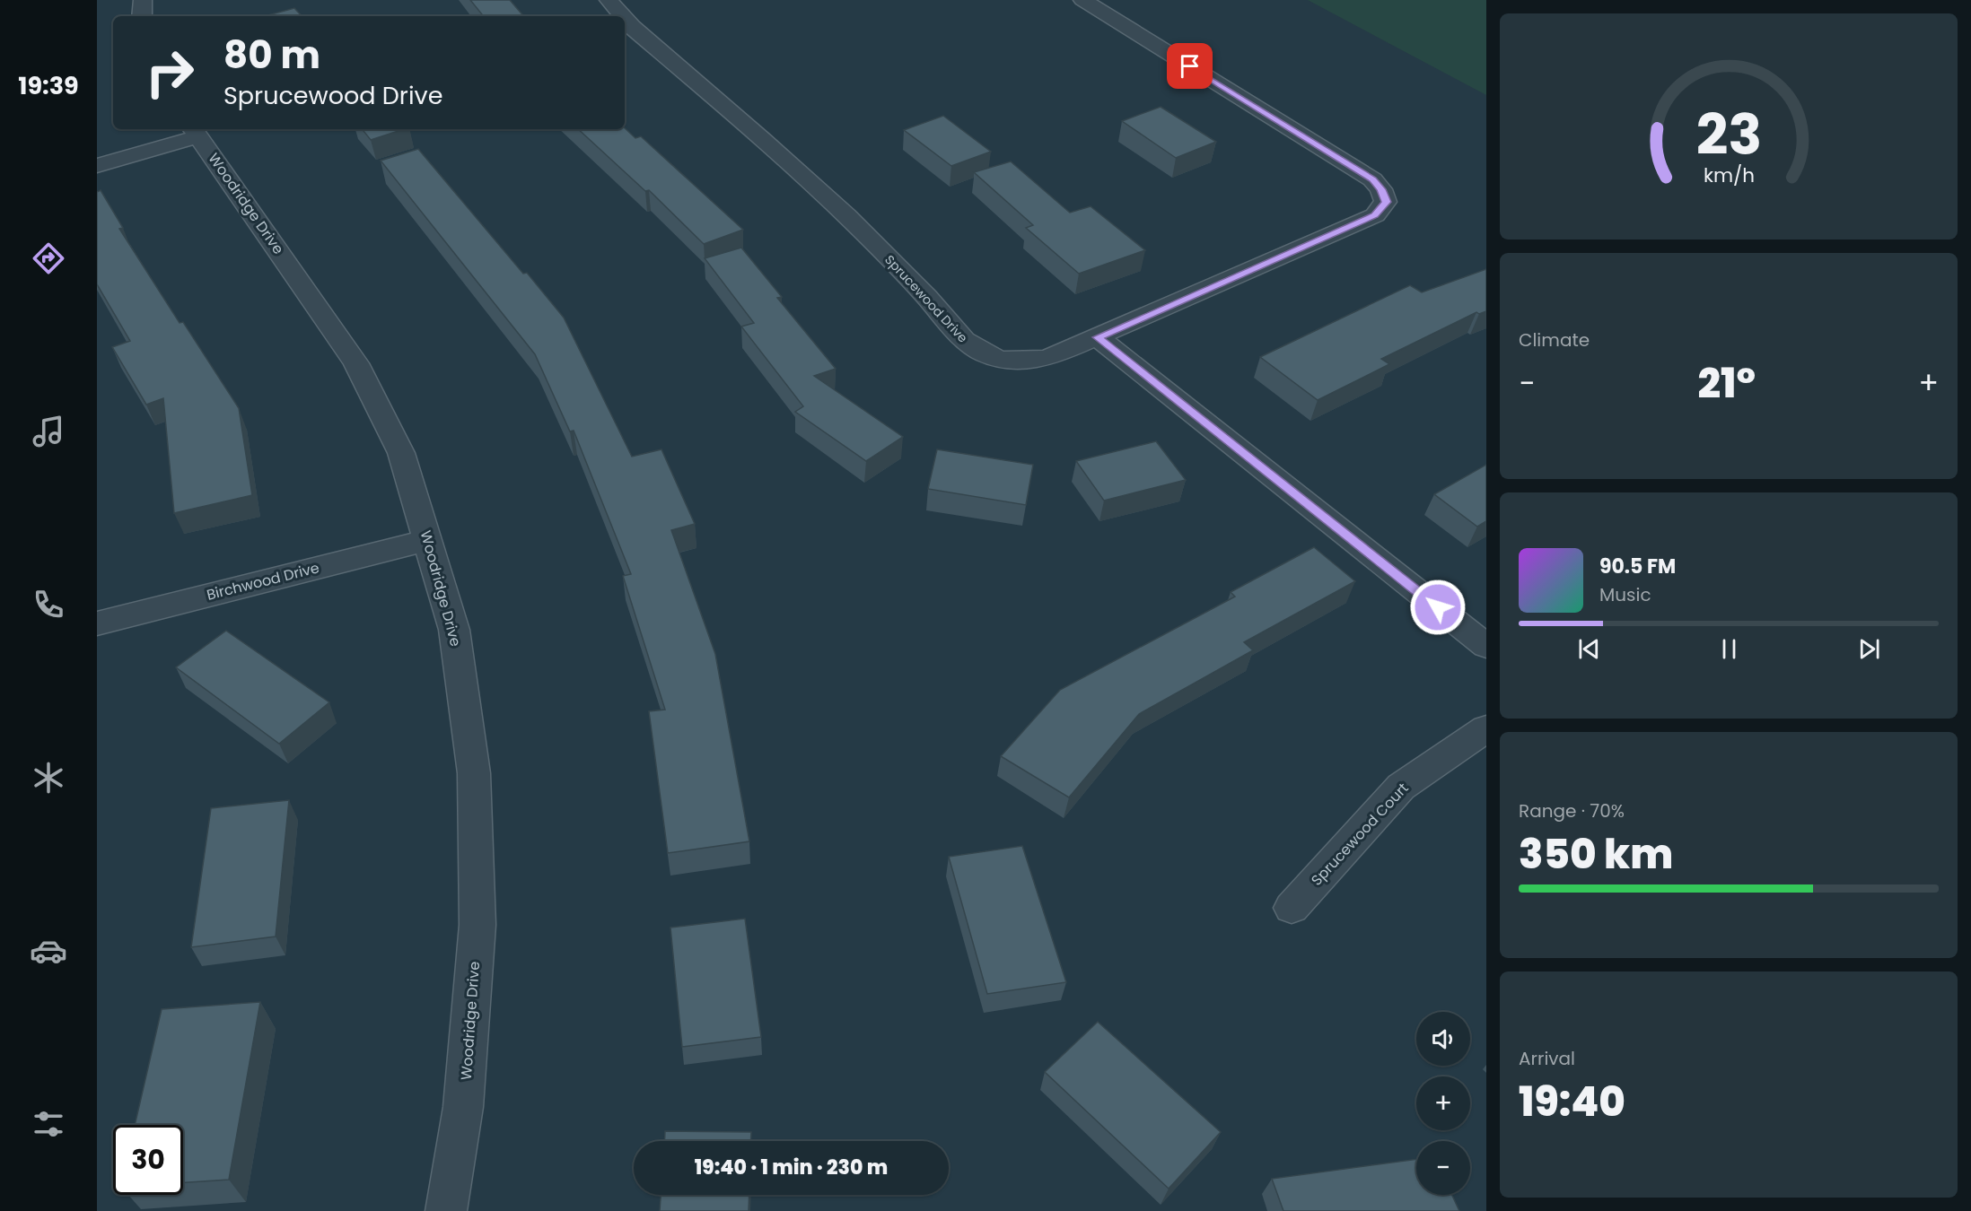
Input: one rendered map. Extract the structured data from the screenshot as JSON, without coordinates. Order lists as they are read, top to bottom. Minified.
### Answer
{"streets":{"street":["Woodridge Drive","Sprucewood Drive","Birchwood Drive","Sprucewood Court"]},"crossings":[["Woodridge Drive","Birchwood Drive"]],"page":{"tabs":"19:39","turn":["80 m","Sprucewood Drive"],"tile":["Climate",["Range · 70%","350 km"],["Arrival","19:40"]],"heat":["−","21°","+"],"song":["90.5 FM","Music"],"map_buttons":["+","−"],"limit":"30","trip":"19:40 · 1 min · 230 m","gauge":["23","km/h"]}}
